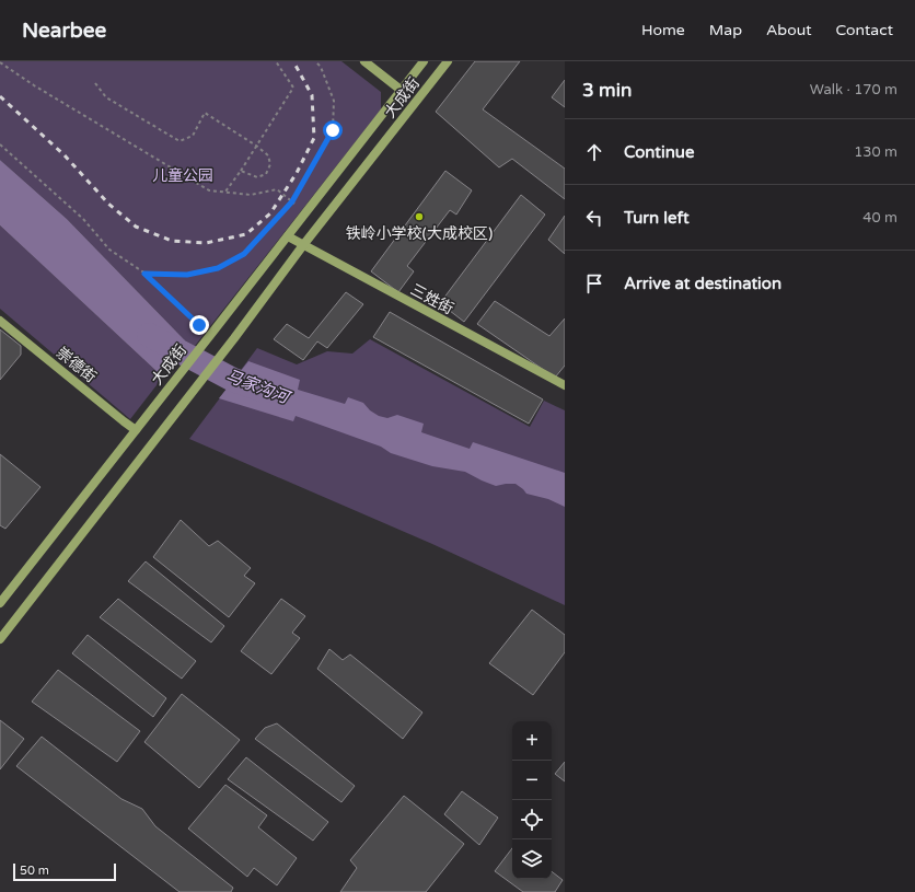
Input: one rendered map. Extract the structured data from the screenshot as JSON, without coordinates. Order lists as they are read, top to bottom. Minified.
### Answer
{"streets":{"main road":["大成街","三姓街","崇德街"]},"crossings":[["大成街","三姓街"],["大成街","崇德街"]],"water":["马家沟河"],"parks":["儿童公园"],"places":["铁岭小学校(大成校区)"],"scale_bar":"50 m","page":{"header":"Nearbee","nav":["Home","Map","About","Contact"],"heading":["3 min","Walk · 170 m"],"list":[["Continue","130 m"],["Turn left","40 m"],"Arrive at destination"],"map_buttons":["+","−"],"scale":"50 m"}}
